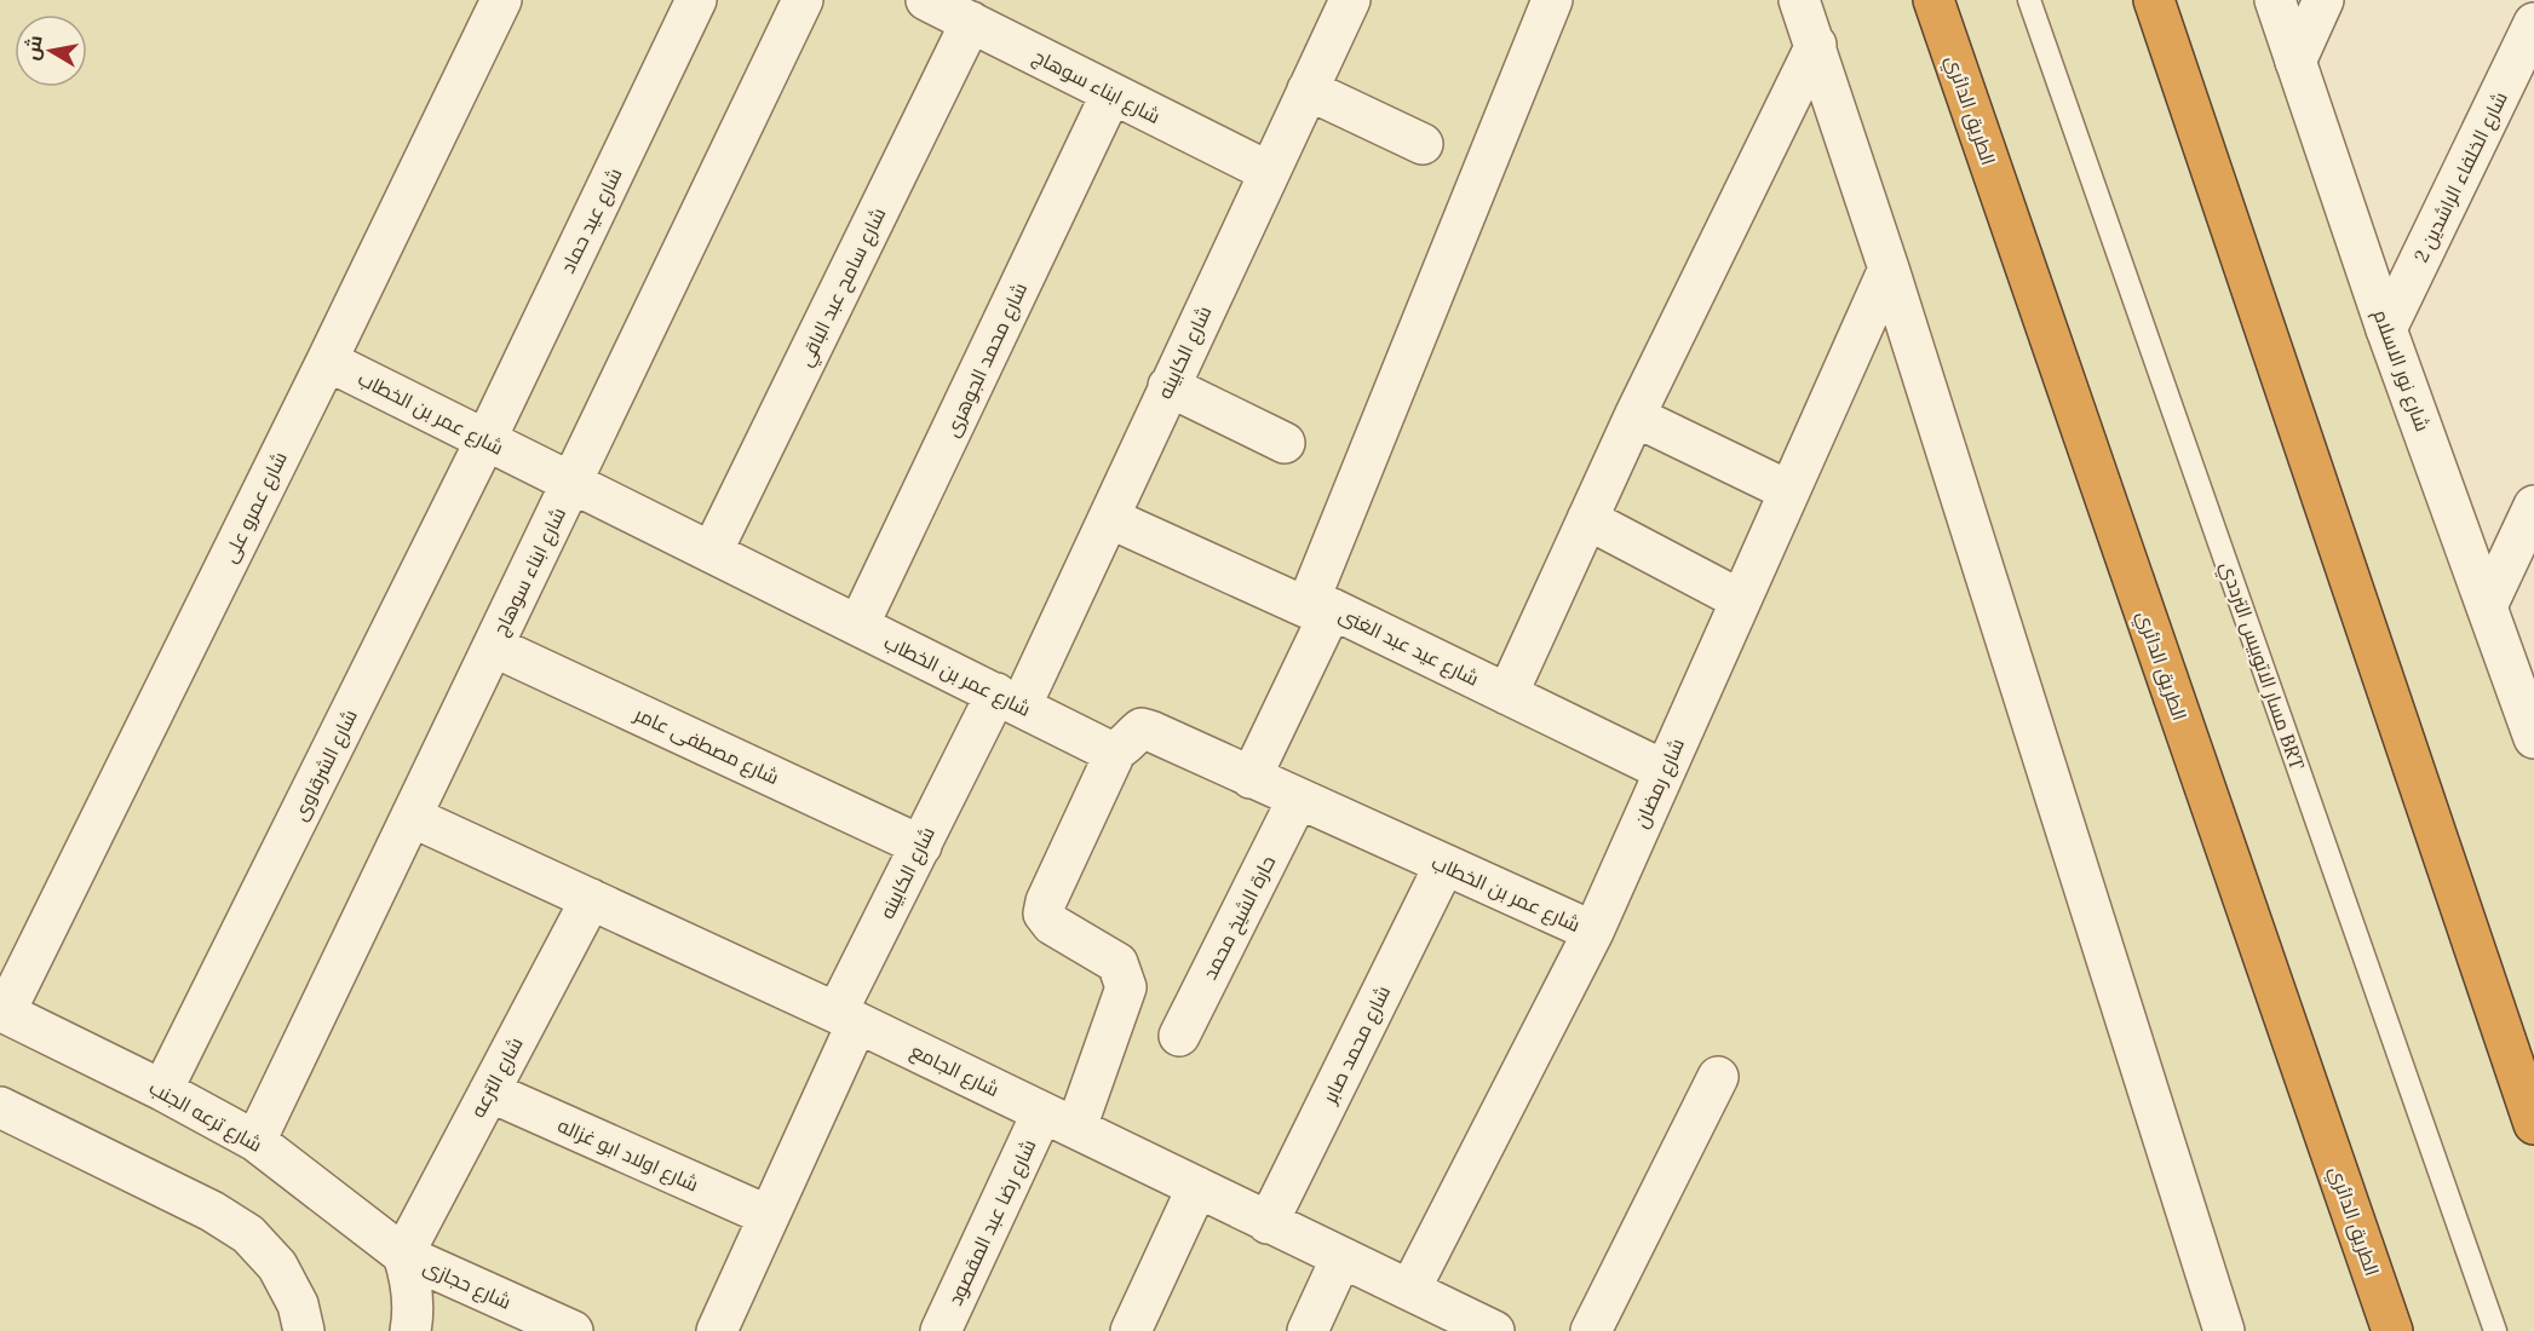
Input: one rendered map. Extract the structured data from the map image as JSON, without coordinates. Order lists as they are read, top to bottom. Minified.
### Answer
{"streets":{"highway":["الطريق الدائري"],"street":["شارع ابناء سوهاج","شارع الخلفاء الراشدين 2","شارع عيد حماد","شارع سامح عبد الباقي","شارع الكابينه","شارع محمد الجوهرى","شارع نور الاسلام","شارع عمر بن الخطاب","شارع عمرو على","شارع عيد عبد الغنى","شارع مصطفى عامر","شارع الشرقاوى","شارع رمضان","حارة الشيخ محمد","شارع محمد صابر","شارع الجامع","شارع الترعه","شارع ترعه الجنب","شارع اولاد ابو غزاله","شارع رضا عبد المقصود","شارع حجازى"],"lane":["مسار الاتوبيس الترددي BRT"]},"crossings":[["شارع ابناء سوهاج","شارع سامح عبد الباقي"],["شارع ابناء سوهاج","شارع الكابينه"],["شارع ابناء سوهاج","شارع محمد الجوهرى"],["شارع ابناء سوهاج","شارع عمر بن الخطاب"],["شارع ابناء سوهاج","شارع مصطفى عامر"],["شارع ابناء سوهاج","شارع الجامع"],["شارع ابناء سوهاج","شارع ترعه الجنب"],["شارع الخلفاء الراشدين 2","شارع نور الاسلام"],["شارع عيد حماد","شارع عمر بن الخطاب"],["شارع عيد حماد","شارع الشرقاوى"],["شارع سامح عبد الباقي","شارع عمر بن الخطاب"],["شارع الكابينه","شارع عمر بن الخطاب"],["شارع الكابينه","شارع عيد عبد الغنى"],["شارع الكابينه","شارع مصطفى عامر"],["شارع الكابينه","شارع الجامع"],["شارع الكابينه","شارع اولاد ابو غزاله"],["شارع محمد الجوهرى","شارع عمر بن الخطاب"],["شارع عمر بن الخطاب","شارع عمرو على"],["شارع عمر بن الخطاب","شارع الشرقاوى"],["شارع عمر بن الخطاب","شارع رمضان"],["شارع عمر بن الخطاب","حارة الشيخ محمد"],["شارع عمر بن الخطاب","شارع محمد صابر"],["شارع عمر بن الخطاب","شارع رضا عبد المقصود"],["شارع عمرو على","شارع ترعه الجنب"],["شارع عيد عبد الغنى","شارع رمضان"],["شارع الشرقاوى","شارع ترعه الجنب"],["شارع رمضان","شارع الجامع"],["شارع محمد صابر","شارع الجامع"],["شارع الجامع","شارع الترعه"],["شارع الجامع","شارع رضا عبد المقصود"],["شارع الترعه","شارع ترعه الجنب"],["شارع الترعه","شارع اولاد ابو غزاله"],["شارع الترعه","شارع حجازى"],["شارع ترعه الجنب","شارع حجازى"]],"north":"left"}
